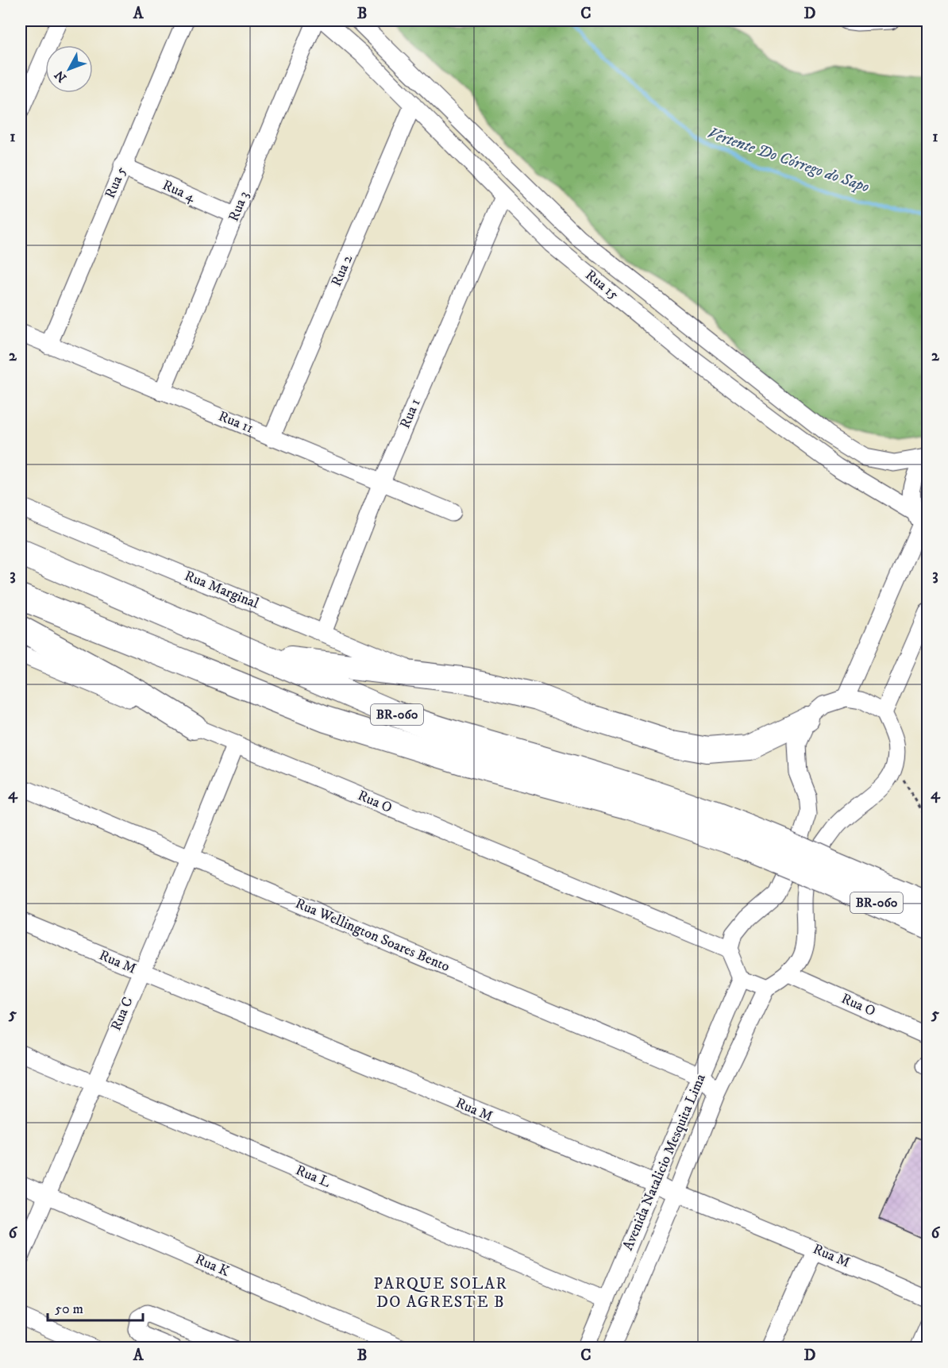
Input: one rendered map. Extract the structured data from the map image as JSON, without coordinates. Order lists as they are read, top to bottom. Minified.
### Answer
{"streets":{"highway":["BR-060"],"street":["Rua 5","Rua 4","Rua 3","Rua 2","Rua 15","Rua 1","Rua 11","Rua Marginal","Rua O","Rua Wellington Soares Bento","Rua M","Rua C","Avenida Natalicio Mesquita Lima","Rua L","Rua K"]},"crossings":[["Rua 5","Rua 4"],["Rua 5","Rua 11"],["Rua 4","Rua 3"],["Rua 3","Rua 11"],["Rua 2","Rua 15"],["Rua 2","Rua 11"],["Rua 15","Rua 1"],["Rua 1","Rua 11"],["Rua 1","Rua Marginal"],["Rua O","Rua C"],["Rua Wellington Soares Bento","Rua C"],["Rua Wellington Soares Bento","Avenida Natalicio Mesquita Lima"],["Rua M","Rua C"],["Rua M","Avenida Natalicio Mesquita Lima"],["Rua C","Rua L"],["Rua C","Rua K"],["Avenida Natalicio Mesquita Lima","Rua L"]],"districts":["PARQUE SOLAR DO AGRESTE B"],"water":["Vertente Do Córrego do Sapo"],"scale_bar":"50 m","north":"bottom left","grid":{"columns":["A","B","C","D"],"rows":["1","2","3","4","5","6"]}}
